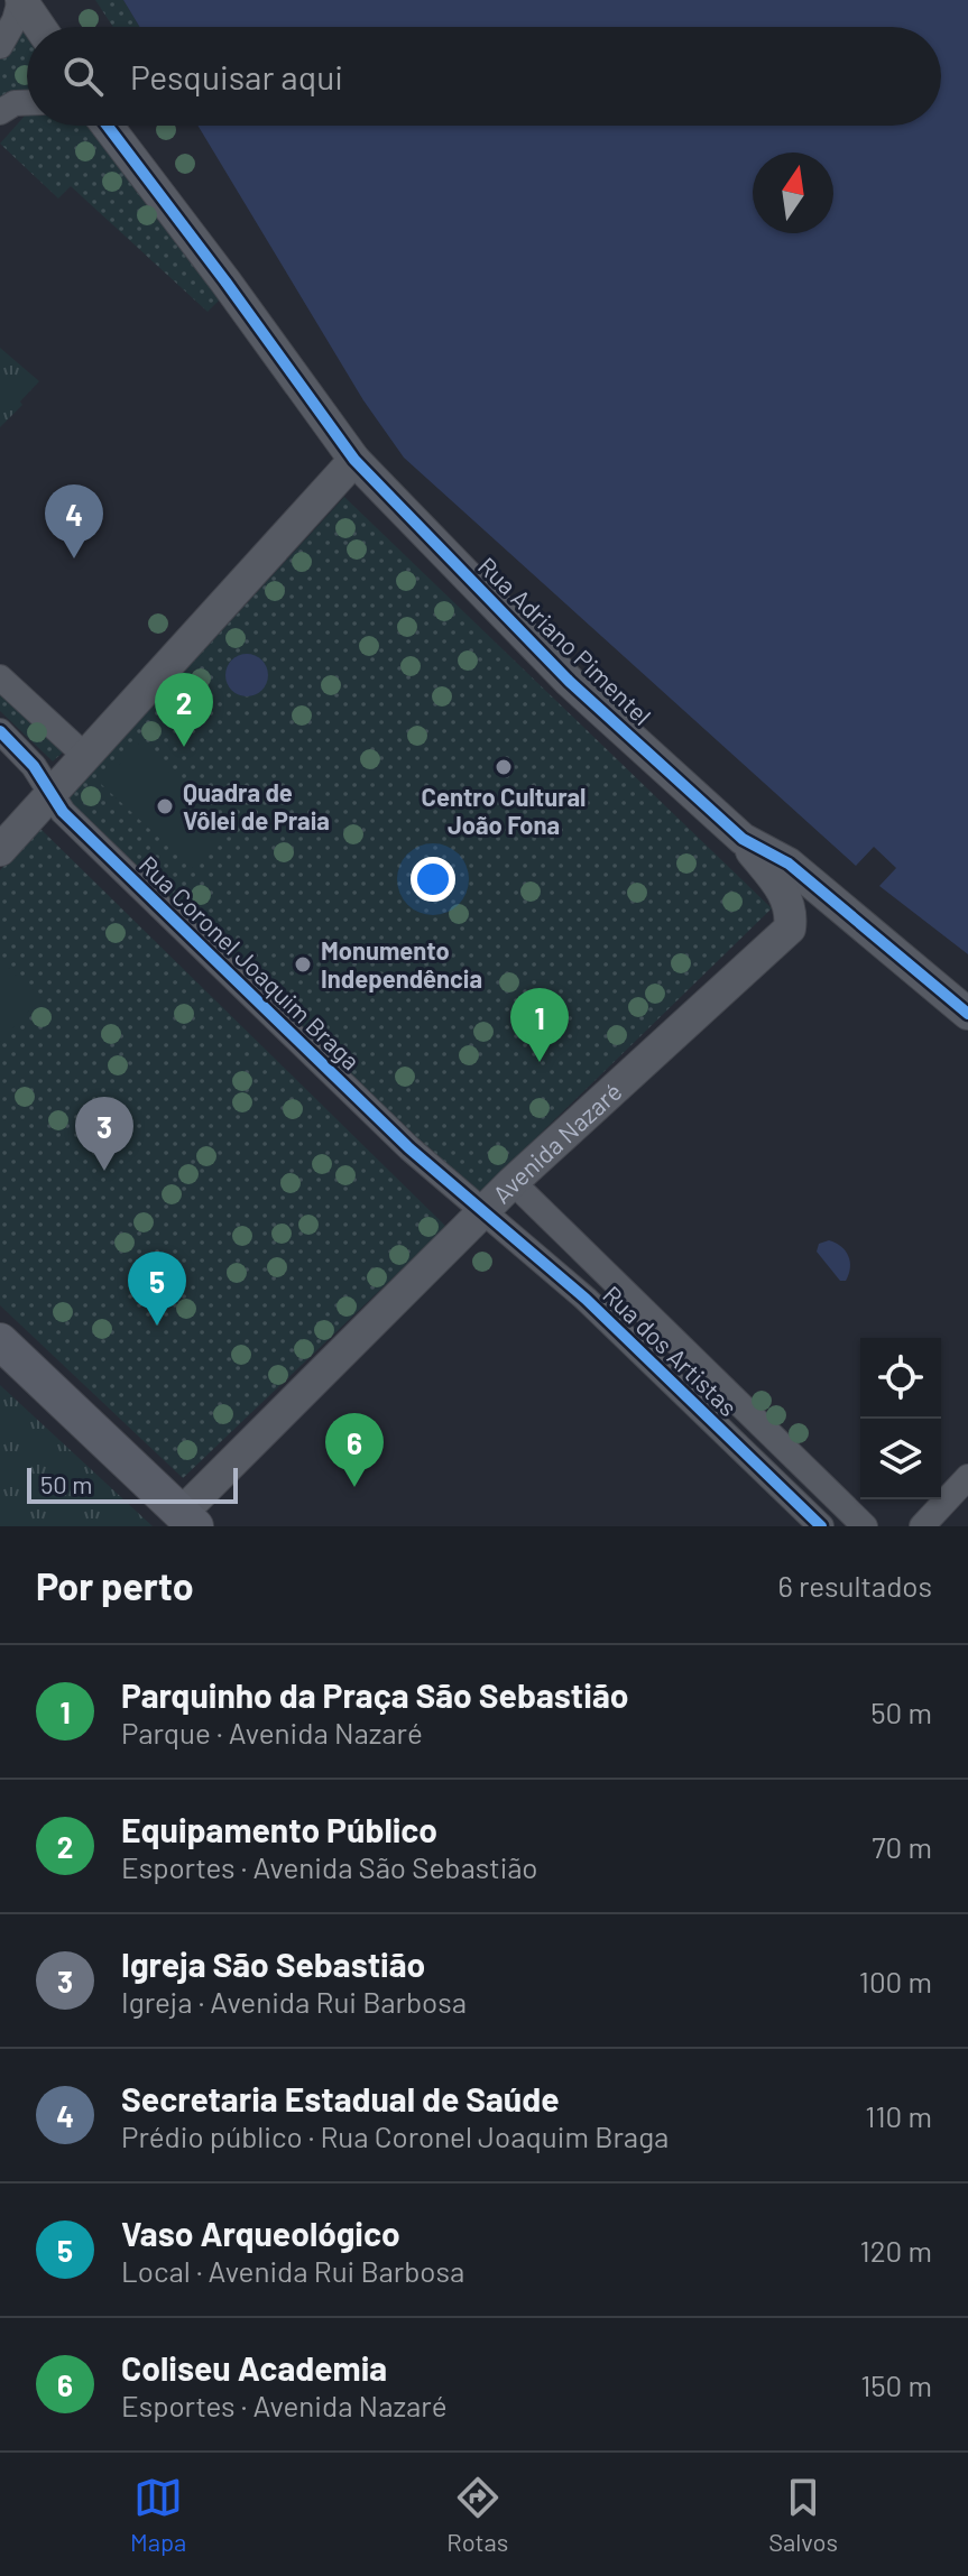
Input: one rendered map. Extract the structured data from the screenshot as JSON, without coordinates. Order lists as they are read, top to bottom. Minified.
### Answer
{"streets":{"street":["Rua Adriano Pimentel","Rua Coronel Joaquim Braga","Avenida Nazaré","Rua dos Artistas"]},"crossings":[["Rua Adriano Pimentel","Avenida Nazaré"],["Rua Coronel Joaquim Braga","Avenida Nazaré"],["Rua Coronel Joaquim Braga","Rua dos Artistas"],["Avenida Nazaré","Rua dos Artistas"]],"places":["Centro Cultural João Fona","Quadra de Vôlei de Praia","Monumento Independência"],"scale_bar":"50 m","north":"top","page":{"search":"Pesquisar aqui","pins":["4","2","1","3","5","6"],"scale":"50 m","heading":["Por perto","6 resultados"],"list":[{"mark":"1","name":"Parquinho da Praça São Sebastião","note":"Parque · Avenida Nazaré","value":"50 m"},{"mark":"2","name":"Equipamento Público","note":"Esportes · Avenida São Sebastião","value":"70 m"},{"mark":"3","name":"Igreja São Sebastião","note":"Igreja · Avenida Rui Barbosa","value":"100 m"},{"mark":"4","name":"Secretaria Estadual de Saúde","note":"Prédio público · Rua Coronel Joaquim Braga","value":"110 m"},{"mark":"5","name":"Vaso Arqueológico","note":"Local · Avenida Rui Barbosa","value":"120 m"},{"mark":"6","name":"Coliseu Academia","note":"Esportes · Avenida Nazaré","value":"150 m"}],"nav":["Mapa","Rotas","Salvos"]}}
